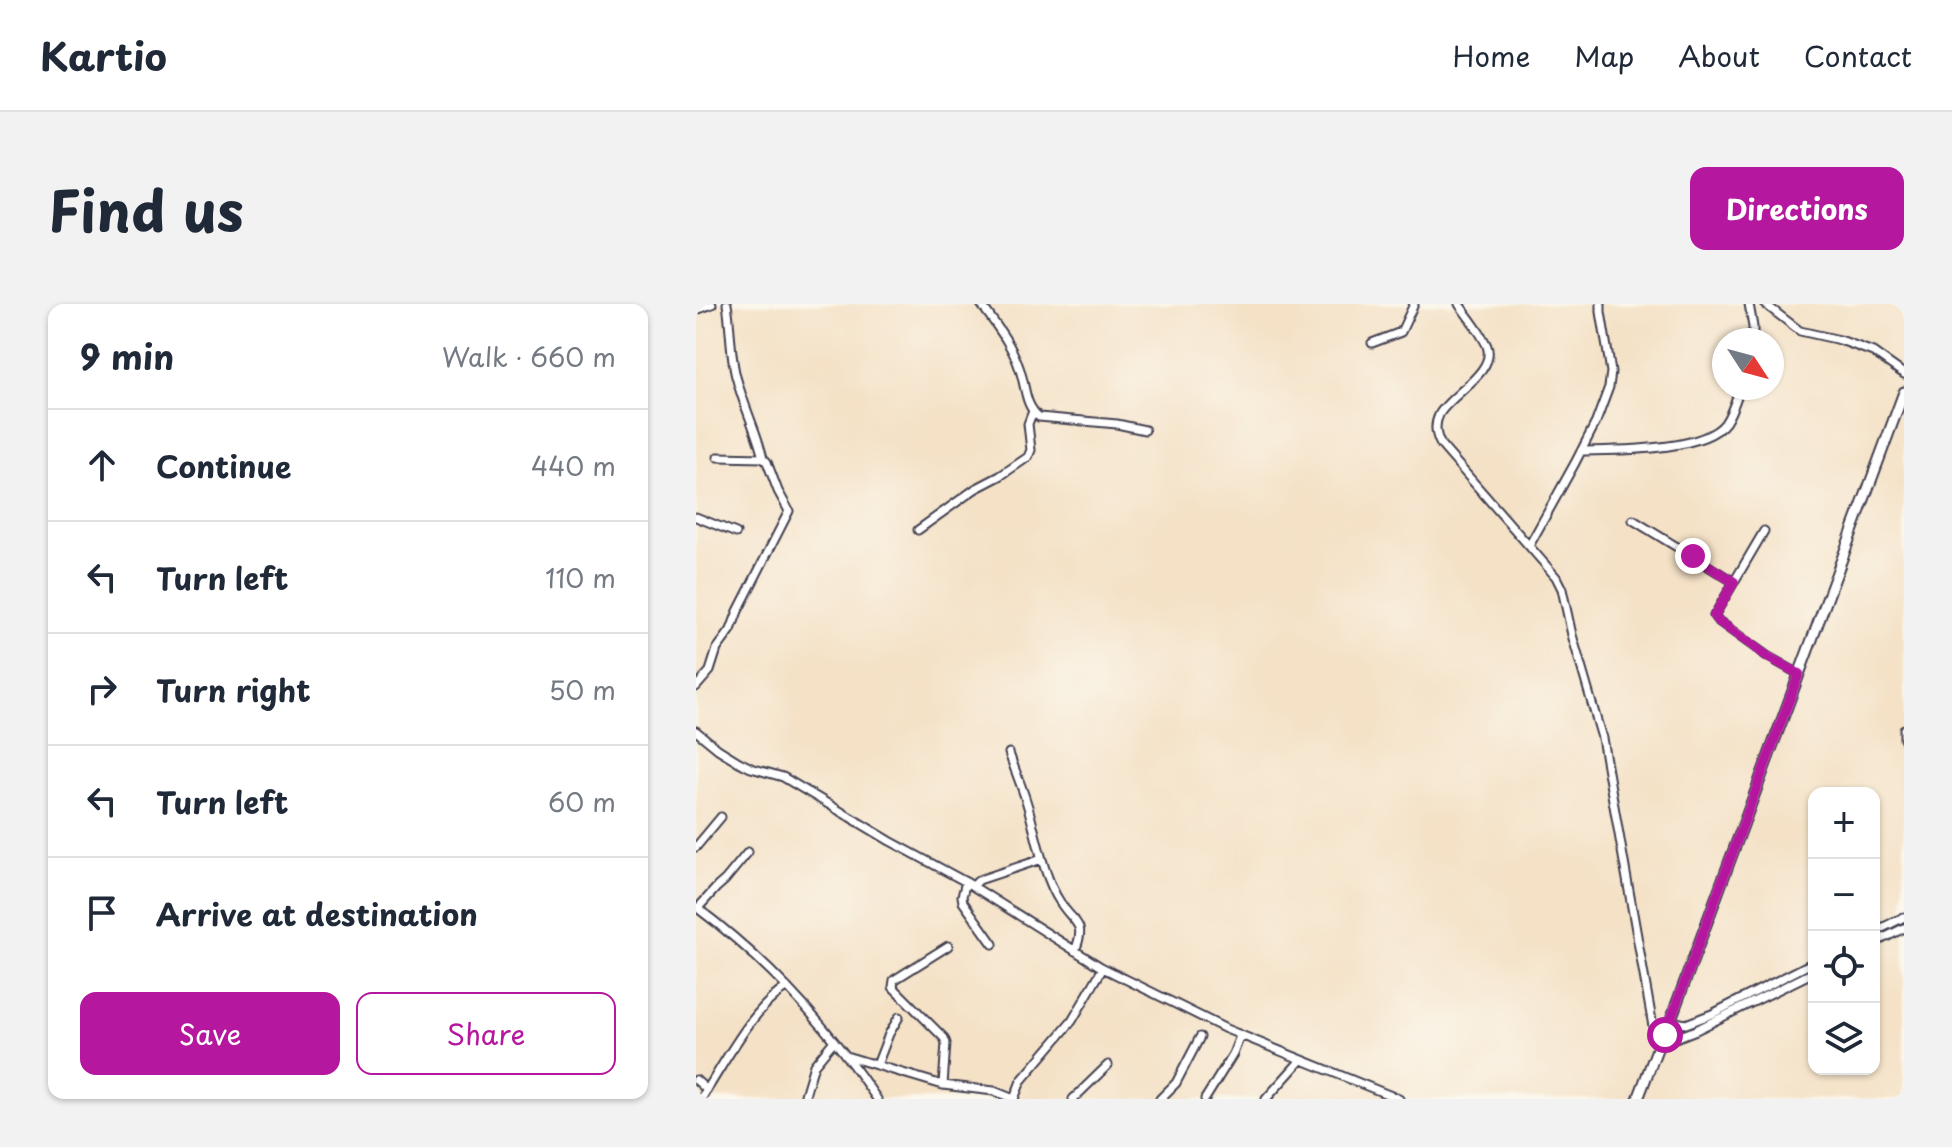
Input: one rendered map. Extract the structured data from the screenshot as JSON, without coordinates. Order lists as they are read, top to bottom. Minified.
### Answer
{"north":"bottom right","page":{"header":"Kartio","nav":["Home","Map","About","Contact"],"title":"Find us","buttons":["Directions",["Save","Share"]],"heading":["9 min","Walk · 660 m"],"list":[["Continue","440 m"],["Turn left","110 m"],["Turn right","50 m"],["Turn left","60 m"],"Arrive at destination"],"map_buttons":["+","−"]}}
